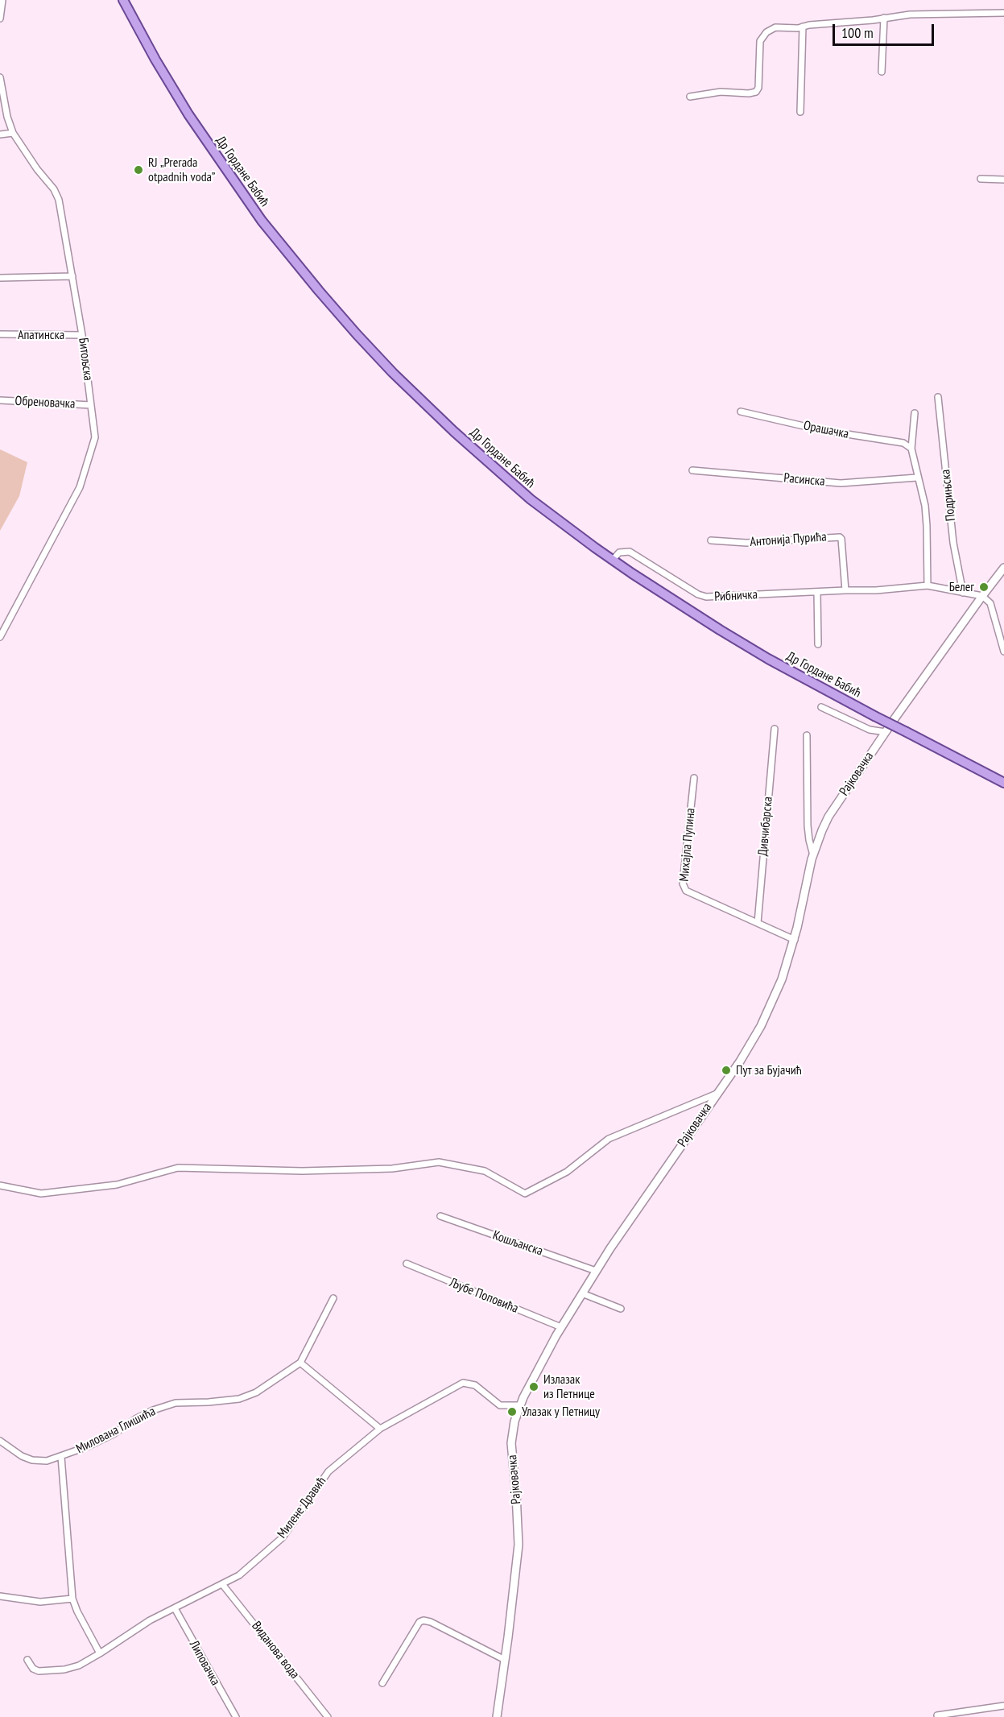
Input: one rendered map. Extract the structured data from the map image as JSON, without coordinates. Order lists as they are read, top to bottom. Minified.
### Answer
{"streets":{"main road":["Др Гордане Бабић","Рајковачка"],"street":["Апатинска","Битољска","Обреновачка","Орашачка","Расинска","Подрињска","Антонија Пурића","Рибничка","Дивчибарска","Михајла Пупина","Кошљанска","Љубе Поповића","Милована Глишића","Милене Дравић","Виданова вода","Липовачка"]},"crossings":[["Др Гордане Бабић","Рибничка"],["Апатинска","Битољска"],["Битољска","Обреновачка"],["Орашачка","Подрињска"],["Расинска","Подрињска"],["Подрињска","Рибничка"],["Антонија Пурића","Рибничка"],["Рибничка","Рајковачка"],["Рајковачка","Михајла Пупина"],["Рајковачка","Кошљанска"],["Рајковачка","Љубе Поповића"],["Рајковачка","Милене Дравић"],["Дивчибарска","Михајла Пупина"],["Милене Дравић","Виданова вода"],["Милене Дравић","Липовачка"]],"places":["RJ „Prerada otpadnih voda”","Белег","Пут за Бујачић","Излазак из Петнице","Улазак у Петницу"],"scale_bar":"100 m"}
